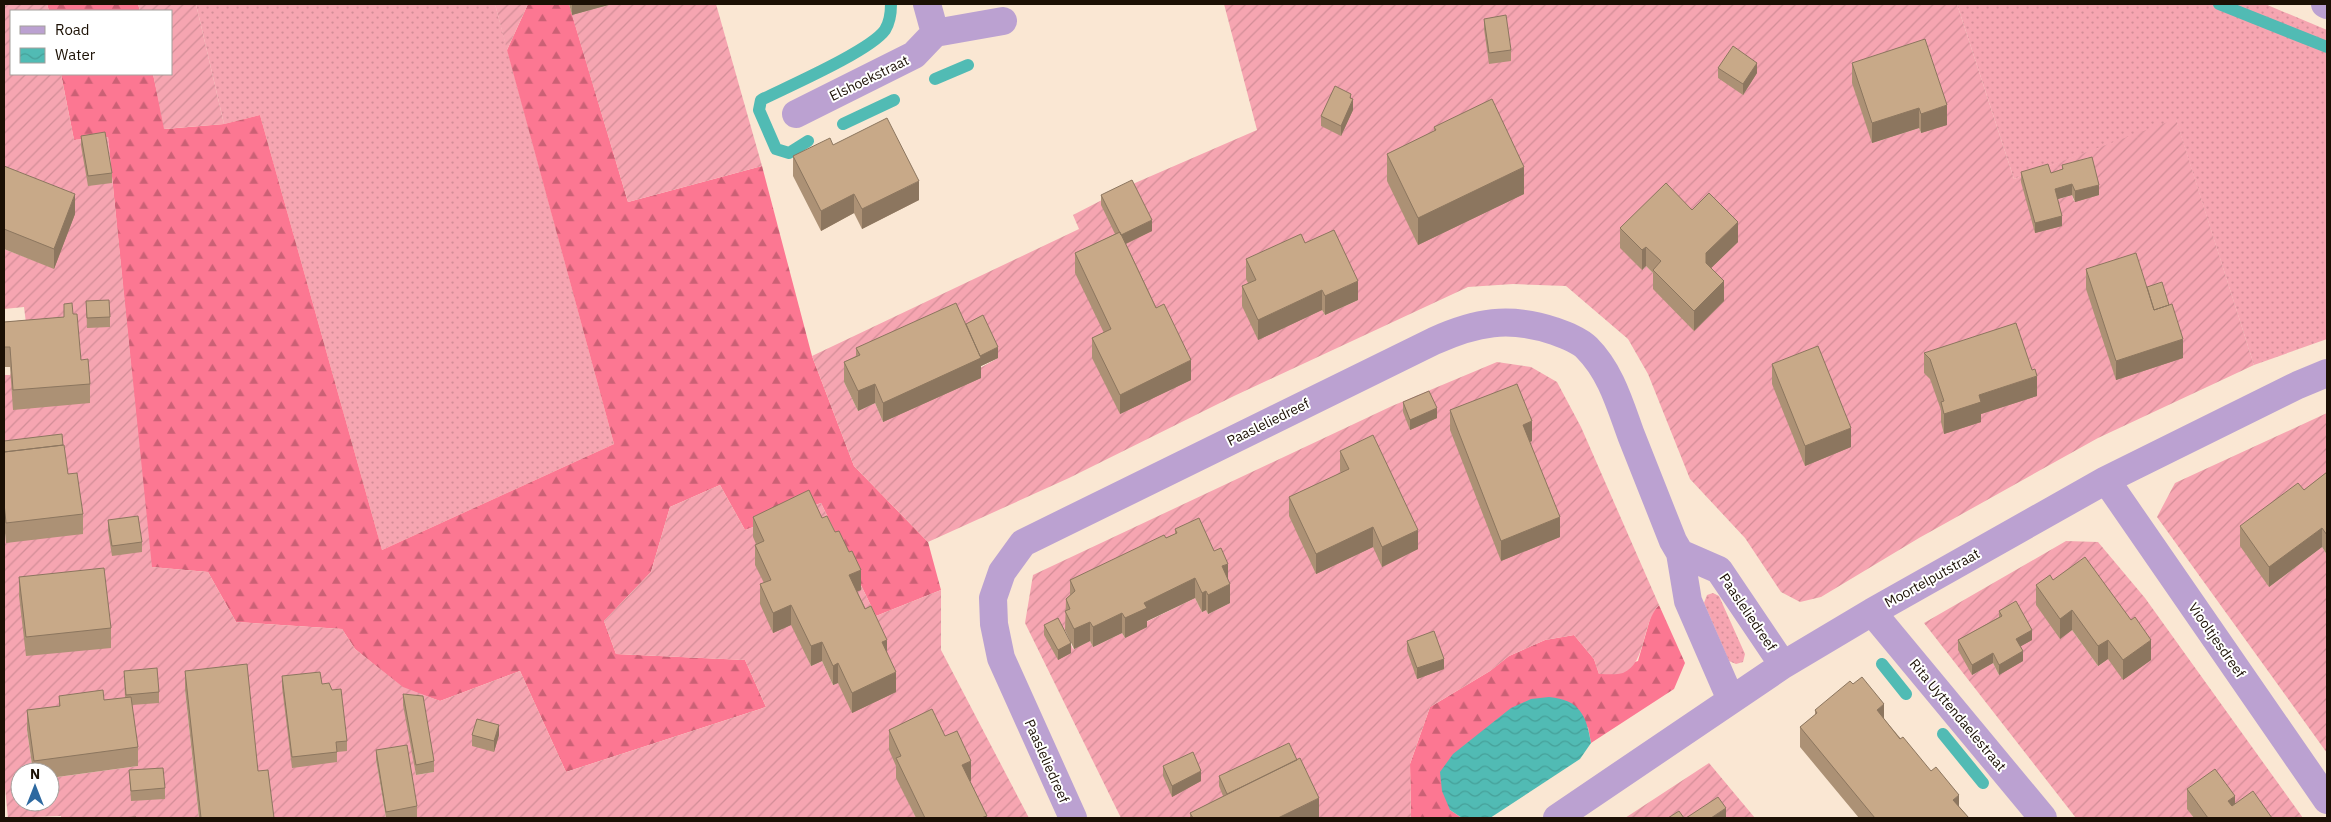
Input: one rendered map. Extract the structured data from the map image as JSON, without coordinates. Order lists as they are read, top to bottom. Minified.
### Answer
{"streets":{"street":["Elshoekstraat","Paasleliedreef","Moortelputstraat","Viooltjesdreef","Rita Uyttendaelestraat"]},"crossings":[["Paasleliedreef","Moortelputstraat"],["Moortelputstraat","Viooltjesdreef"],["Moortelputstraat","Rita Uyttendaelestraat"]],"legend":["Road","Water"],"north":"top"}
